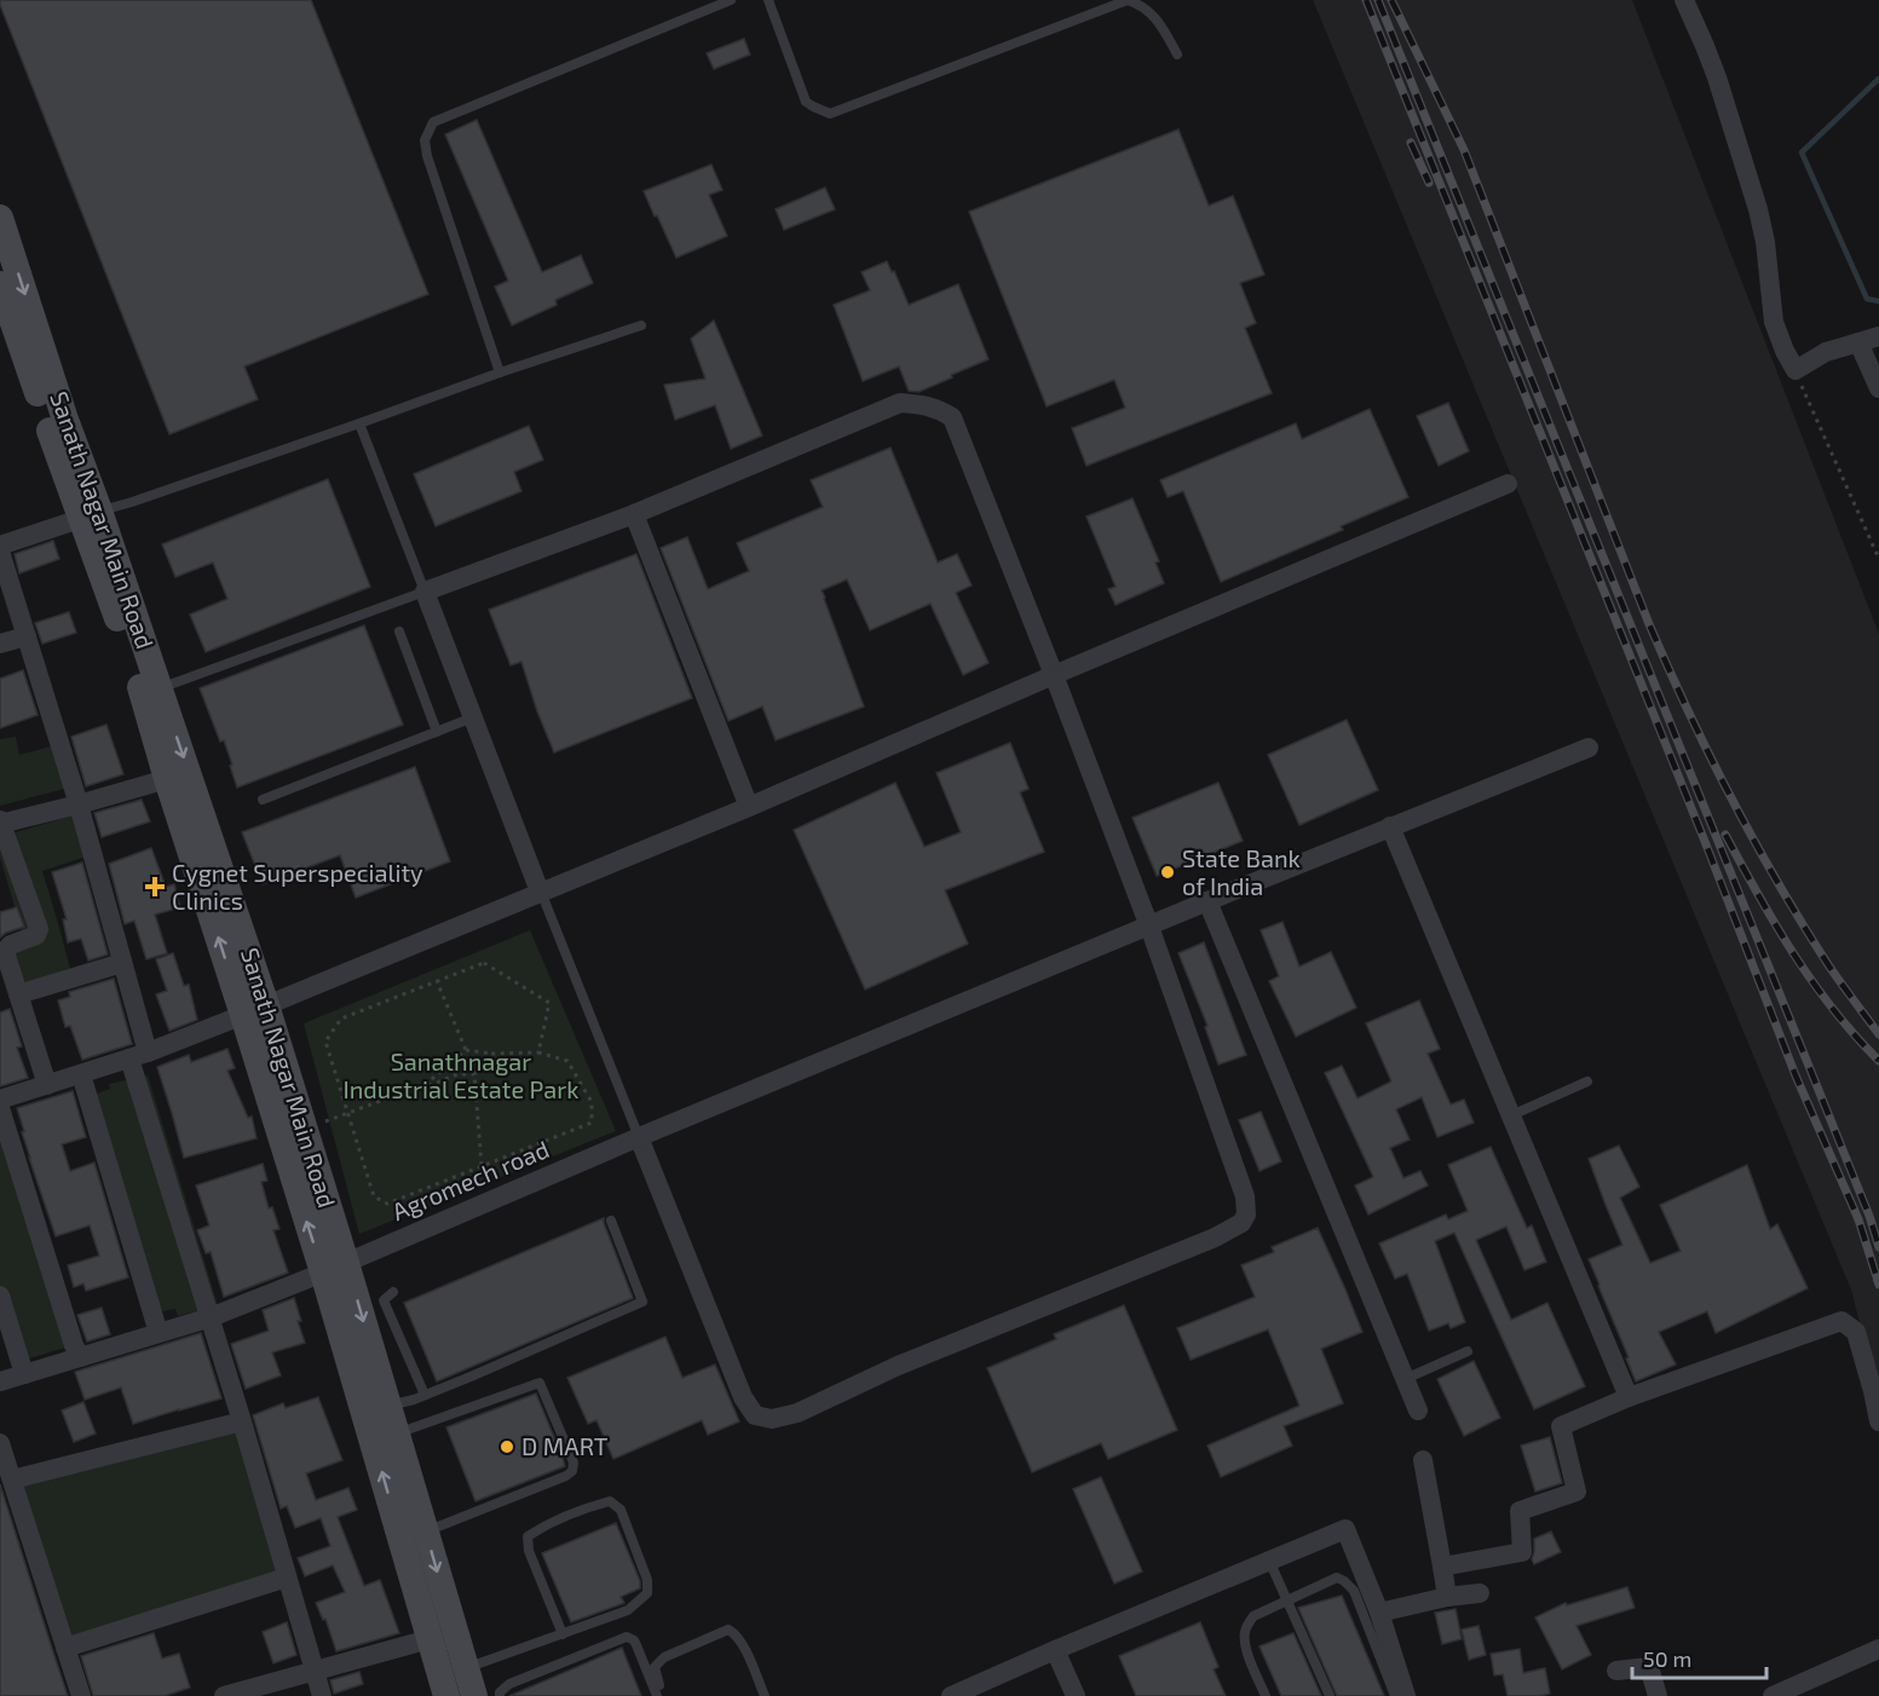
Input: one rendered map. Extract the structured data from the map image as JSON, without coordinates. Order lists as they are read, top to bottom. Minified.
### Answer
{"streets":{"street":["Sanath Nagar Main Road","Agromech road"]},"crossings":[["Sanath Nagar Main Road","Agromech road"]],"parks":["Sanathnagar Industrial Estate Park"],"places":{"other":["State Bank of India","D MART"],"health":["Cygnet Superspeciality Clinics"]},"scale_bar":"50 m"}
